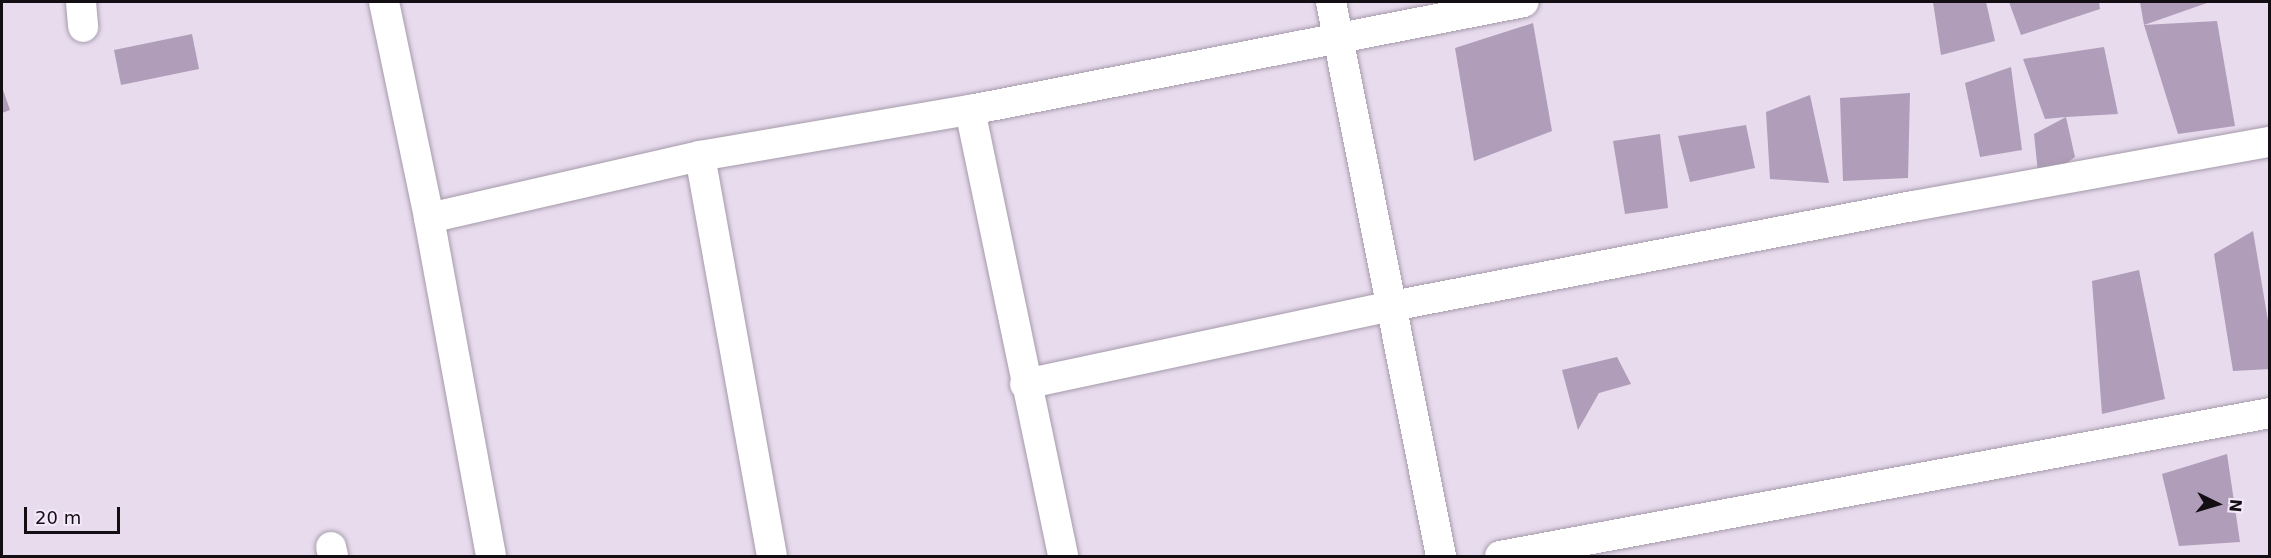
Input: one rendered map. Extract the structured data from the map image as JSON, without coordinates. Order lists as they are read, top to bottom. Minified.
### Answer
{"scale_bar":"20 m","north":"right"}
